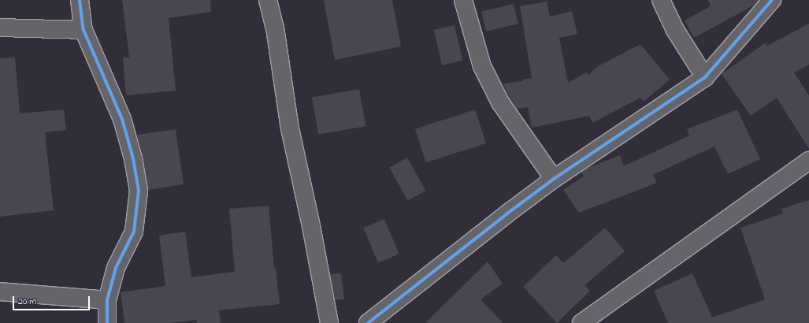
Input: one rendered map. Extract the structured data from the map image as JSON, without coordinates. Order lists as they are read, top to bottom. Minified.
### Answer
{"scale_bar":"20 m"}
